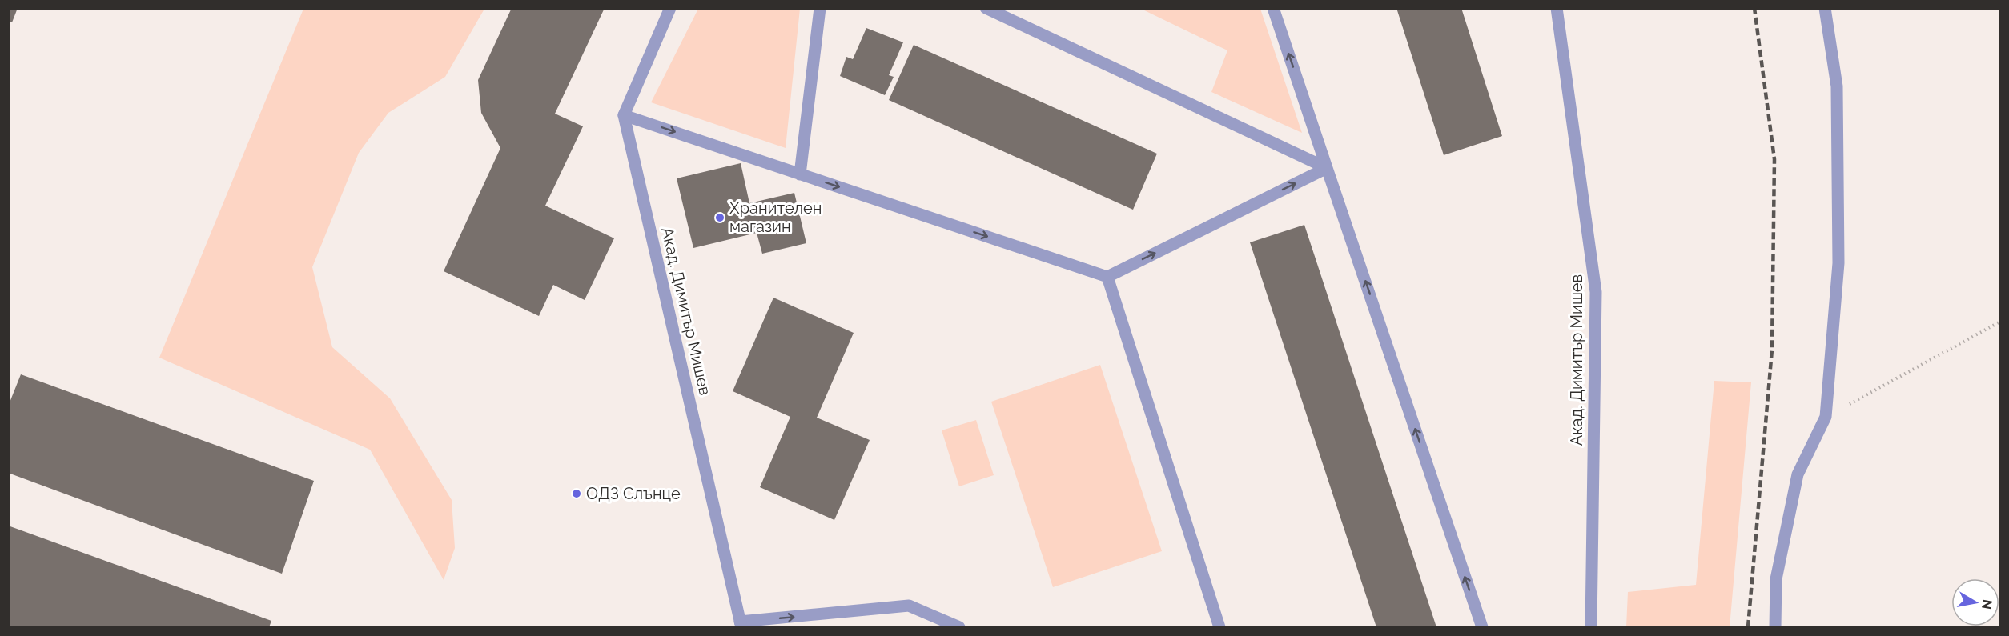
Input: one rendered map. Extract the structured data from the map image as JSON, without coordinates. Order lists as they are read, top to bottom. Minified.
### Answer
{"streets":{"street":["Акад. Димитър Мишев"]},"places":["Хранителен магазин","ОДЗ Слънце"],"north":"right"}
